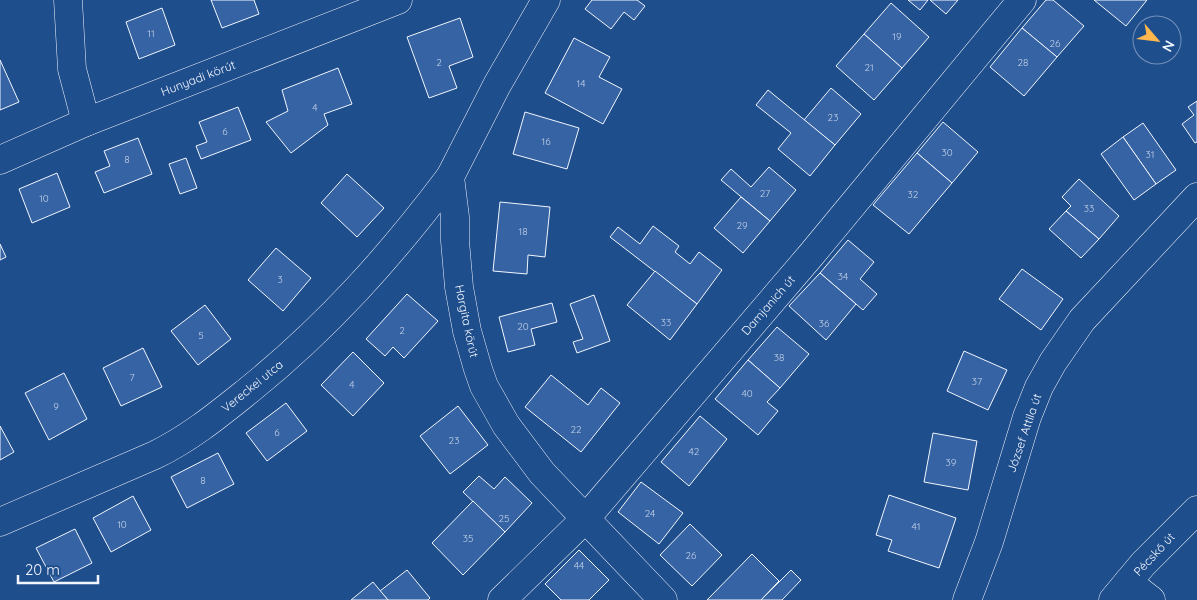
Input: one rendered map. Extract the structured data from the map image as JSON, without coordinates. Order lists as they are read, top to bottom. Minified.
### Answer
{"streets":{"street":["Hunyadi körút","Damjanich út","Hargita körút","Vereckei utca","József Attila út","Pécskő út"]},"crossings":[["Damjanich út","Hargita körút"],["Hargita körút","Vereckei utca"]],"house_numbers":["11","19","26","2","28","21","14","4","23","6","16","30","31","8","27","32","10","33","29","18","34","3","33","36","20","2","5","38","7","37","4","40","9","22","6","23","42","39","8","24","25","10","41","35","26","44"],"scale_bar":"20 m","north":"bottom right"}
